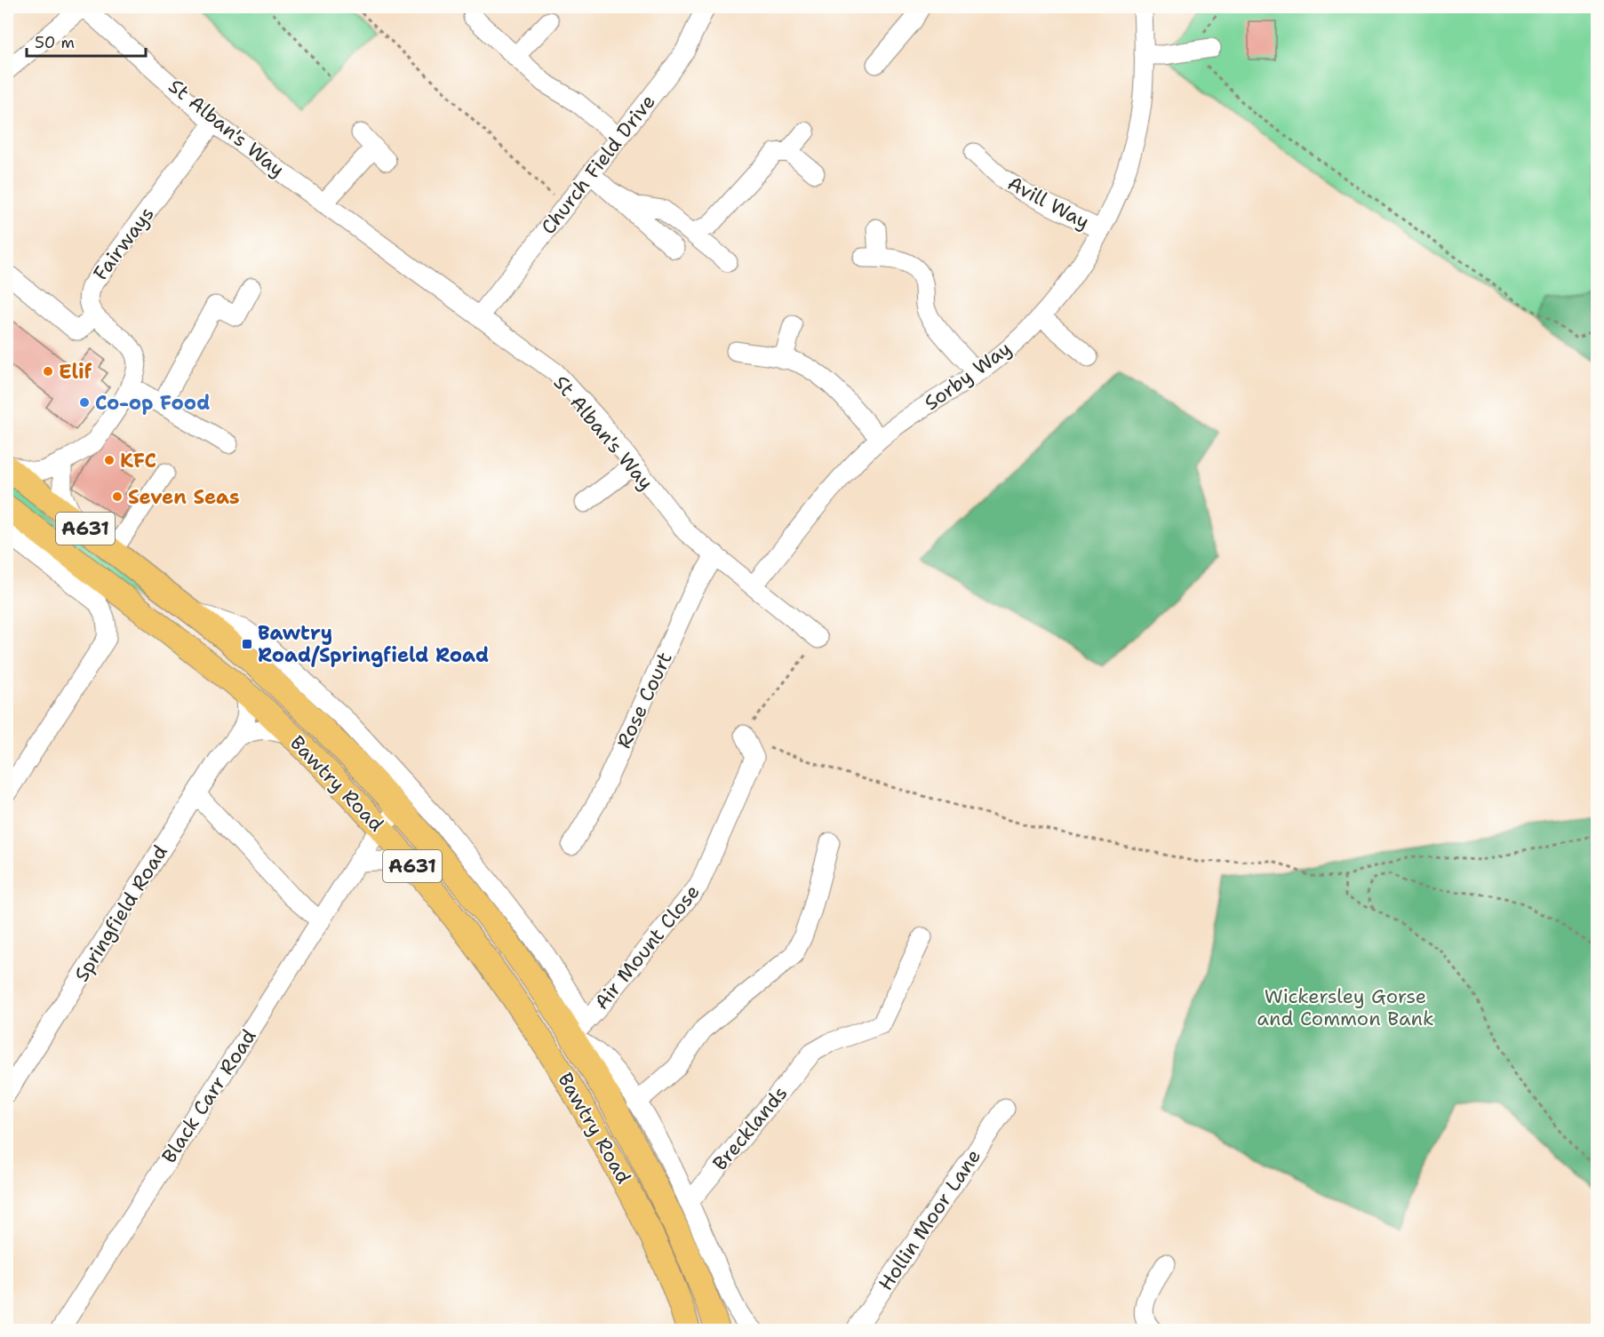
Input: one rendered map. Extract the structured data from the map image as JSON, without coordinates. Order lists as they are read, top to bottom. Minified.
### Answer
{"streets":{"main road":["A631","Bawtry Road"],"street":["St Alban's Way","Church Field Drive","Avill Way","Fairways","Sorby Way","Rose Court","Springfield Road","Air Mount Close","Black Carr Road","Brecklands","Hollin Moor Lane"]},"crossings":[["St Alban's Way","Church Field Drive"],["St Alban's Way","Fairways"],["St Alban's Way","Sorby Way"],["St Alban's Way","Rose Court"],["Avill Way","Sorby Way"],["Bawtry Road","Springfield Road"],["Bawtry Road","Air Mount Close"],["Bawtry Road","Black Carr Road"],["Bawtry Road","Brecklands"]],"parks":["Wickersley Gorse and Common Bank"],"places":{"other":["Elif","Co-op Food","KFC","Seven Seas"],"transit":["Bawtry Road/Springfield Road"]},"scale_bar":"50 m"}
